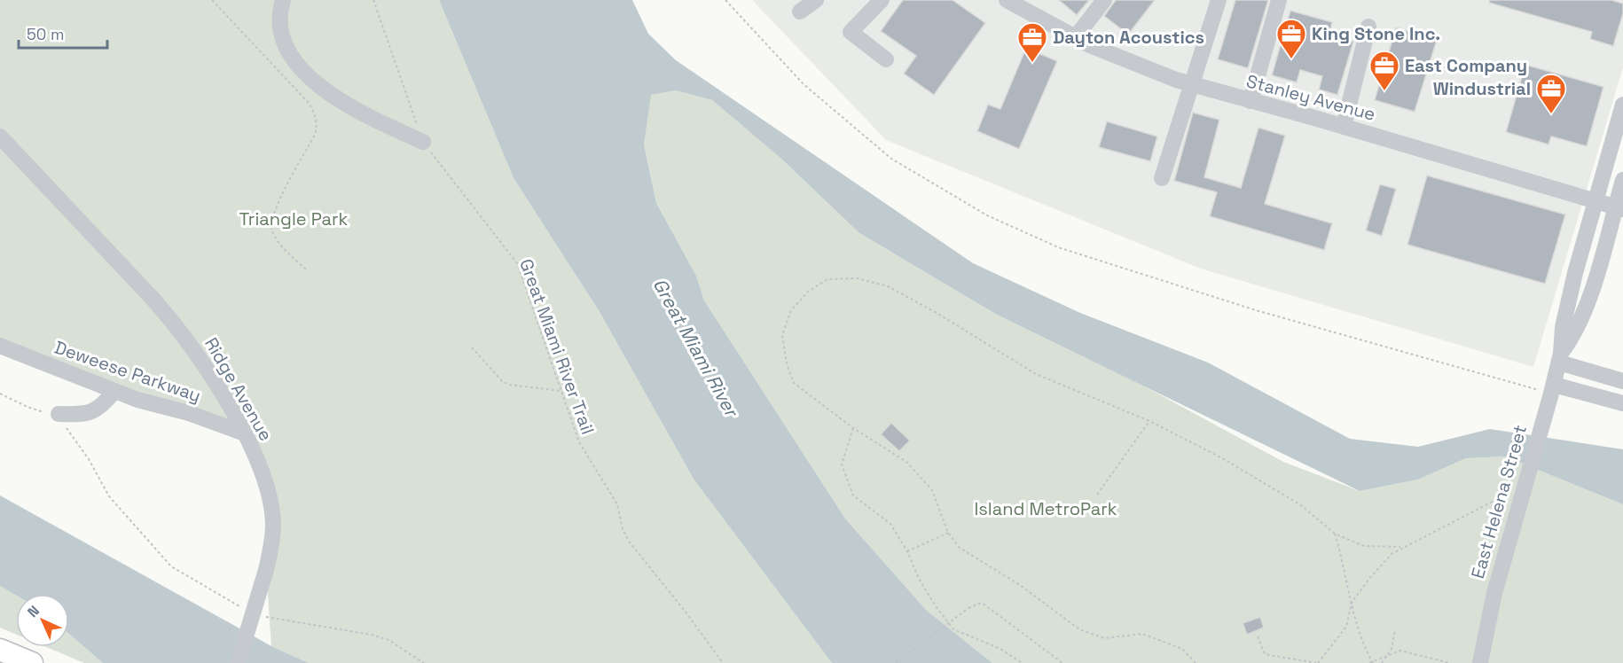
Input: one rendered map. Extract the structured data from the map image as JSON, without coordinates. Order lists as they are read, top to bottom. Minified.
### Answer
{"streets":{"street":["Stanley Avenue","Deweese Parkway","Ridge Avenue","East Helena Street"],"path":["Great Miami River Trail"]},"crossings":[["Stanley Avenue","East Helena Street"],["Deweese Parkway","Ridge Avenue"]],"water":["Great Miami River"],"parks":["Triangle Park","Island MetroPark"],"places":{"office":["King Stone Inc.","Dayton Acoustics","East Company","Windustrial"]},"scale_bar":"50 m","north":"top left"}
